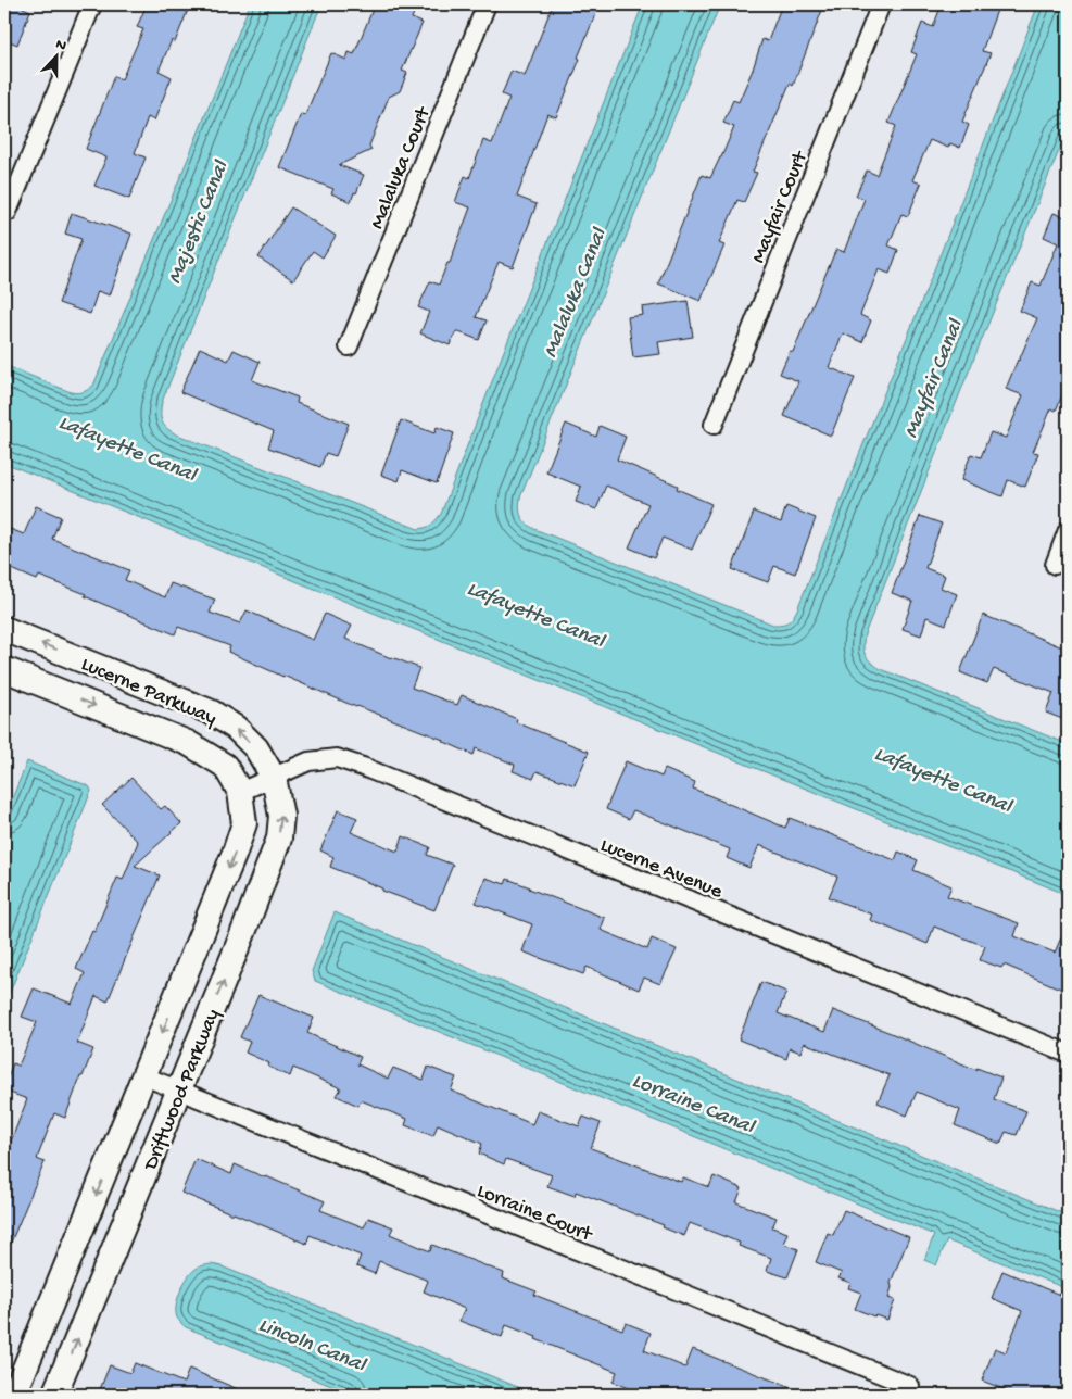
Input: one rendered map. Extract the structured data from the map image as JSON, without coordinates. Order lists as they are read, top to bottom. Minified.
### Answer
{"streets":{"street":["Malaluka Court","Mayfair Court","Lucerne Parkway","Lucerne Avenue","Driftwood Parkway","Lorraine Court"]},"crossings":[["Lucerne Parkway","Lucerne Avenue"],["Lucerne Parkway","Driftwood Parkway"],["Lucerne Avenue","Driftwood Parkway"],["Driftwood Parkway","Lorraine Court"]],"water":["Majestic Canal","Malaluka Canal","Mayfair Canal","Lafayette Canal","Lorraine Canal","Lincoln Canal"],"north":"top"}
